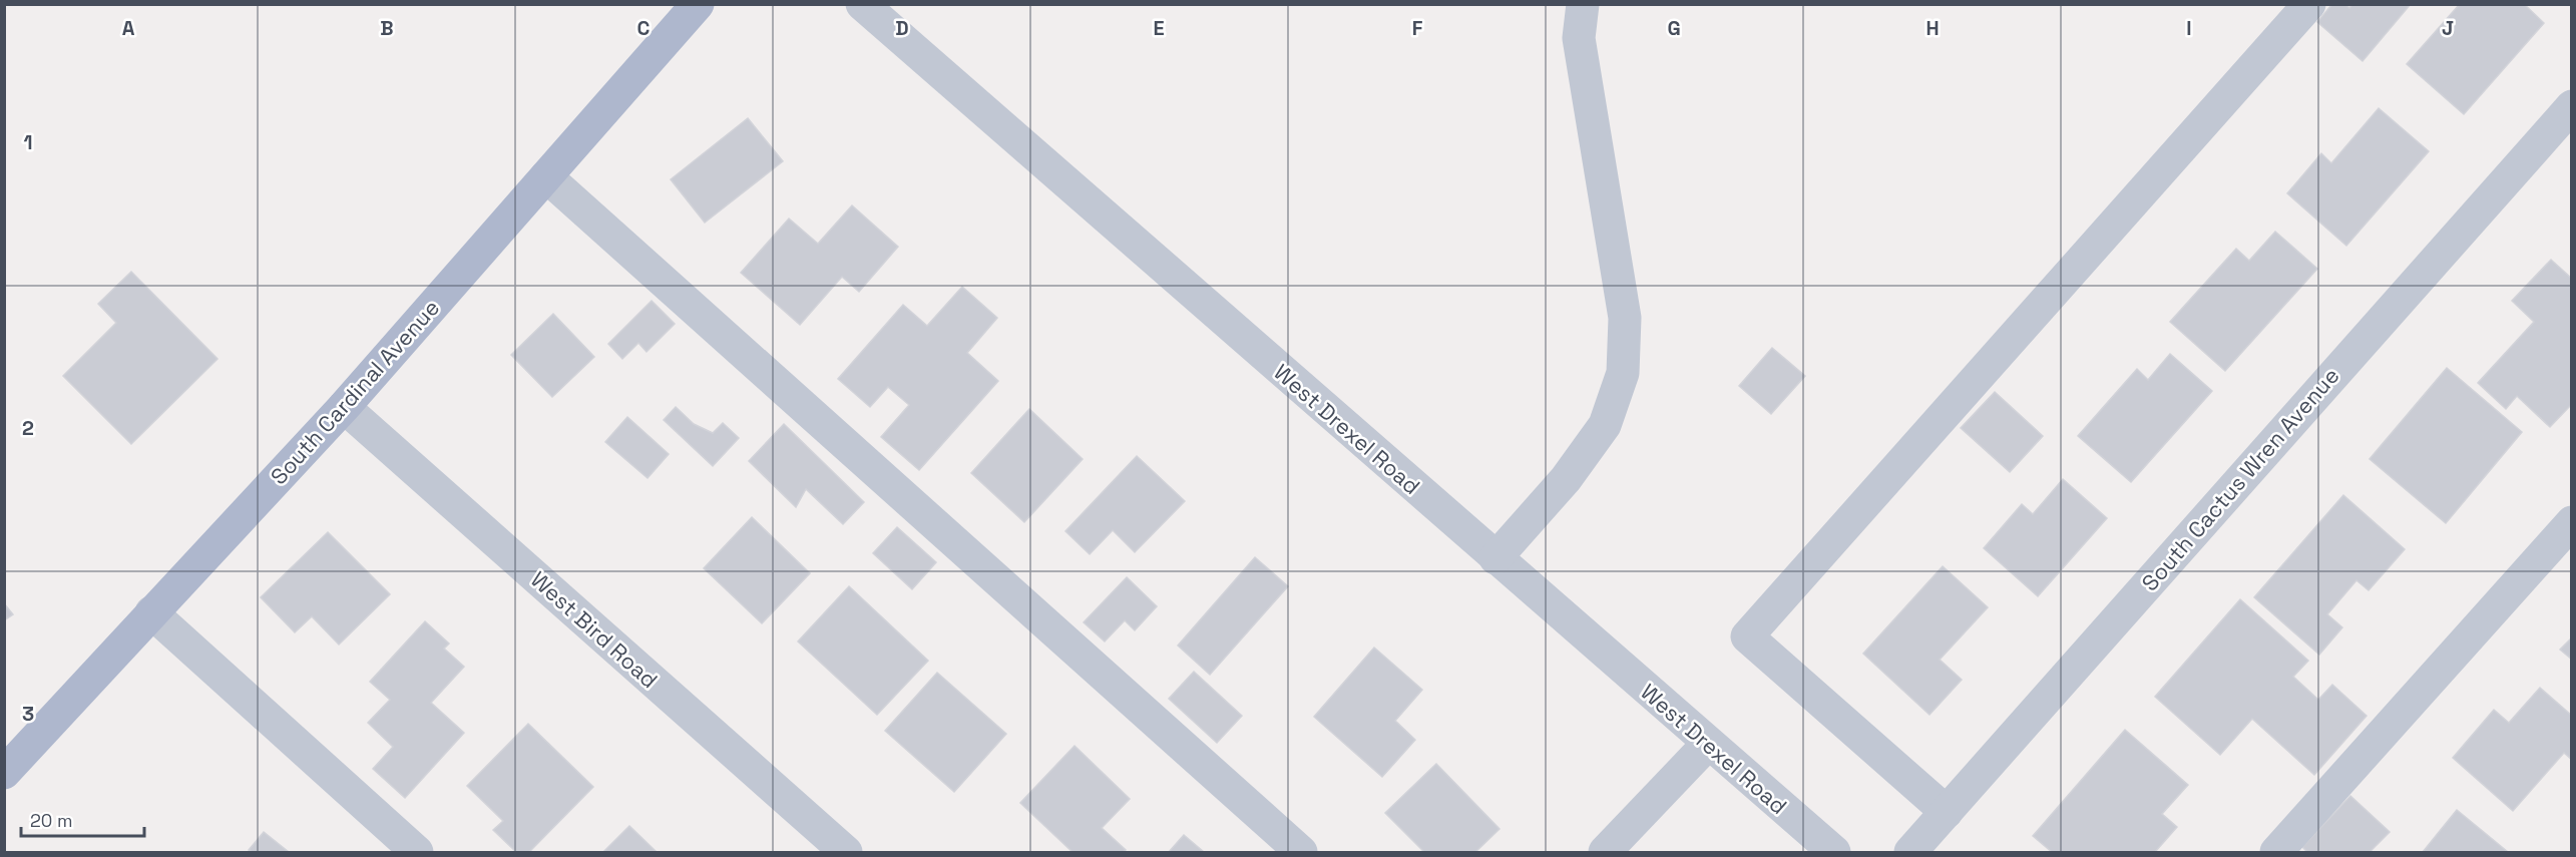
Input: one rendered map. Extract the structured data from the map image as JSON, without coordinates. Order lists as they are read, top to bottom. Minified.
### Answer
{"streets":{"main road":["South Cardinal Avenue"],"street":["West Drexel Road","South Cactus Wren Avenue","West Bird Road"]},"crossings":[["South Cardinal Avenue","West Bird Road"]],"scale_bar":"20 m","grid":{"columns":["A","B","C","D","E","F","G","H","I","J"],"rows":["1","2","3"]}}
